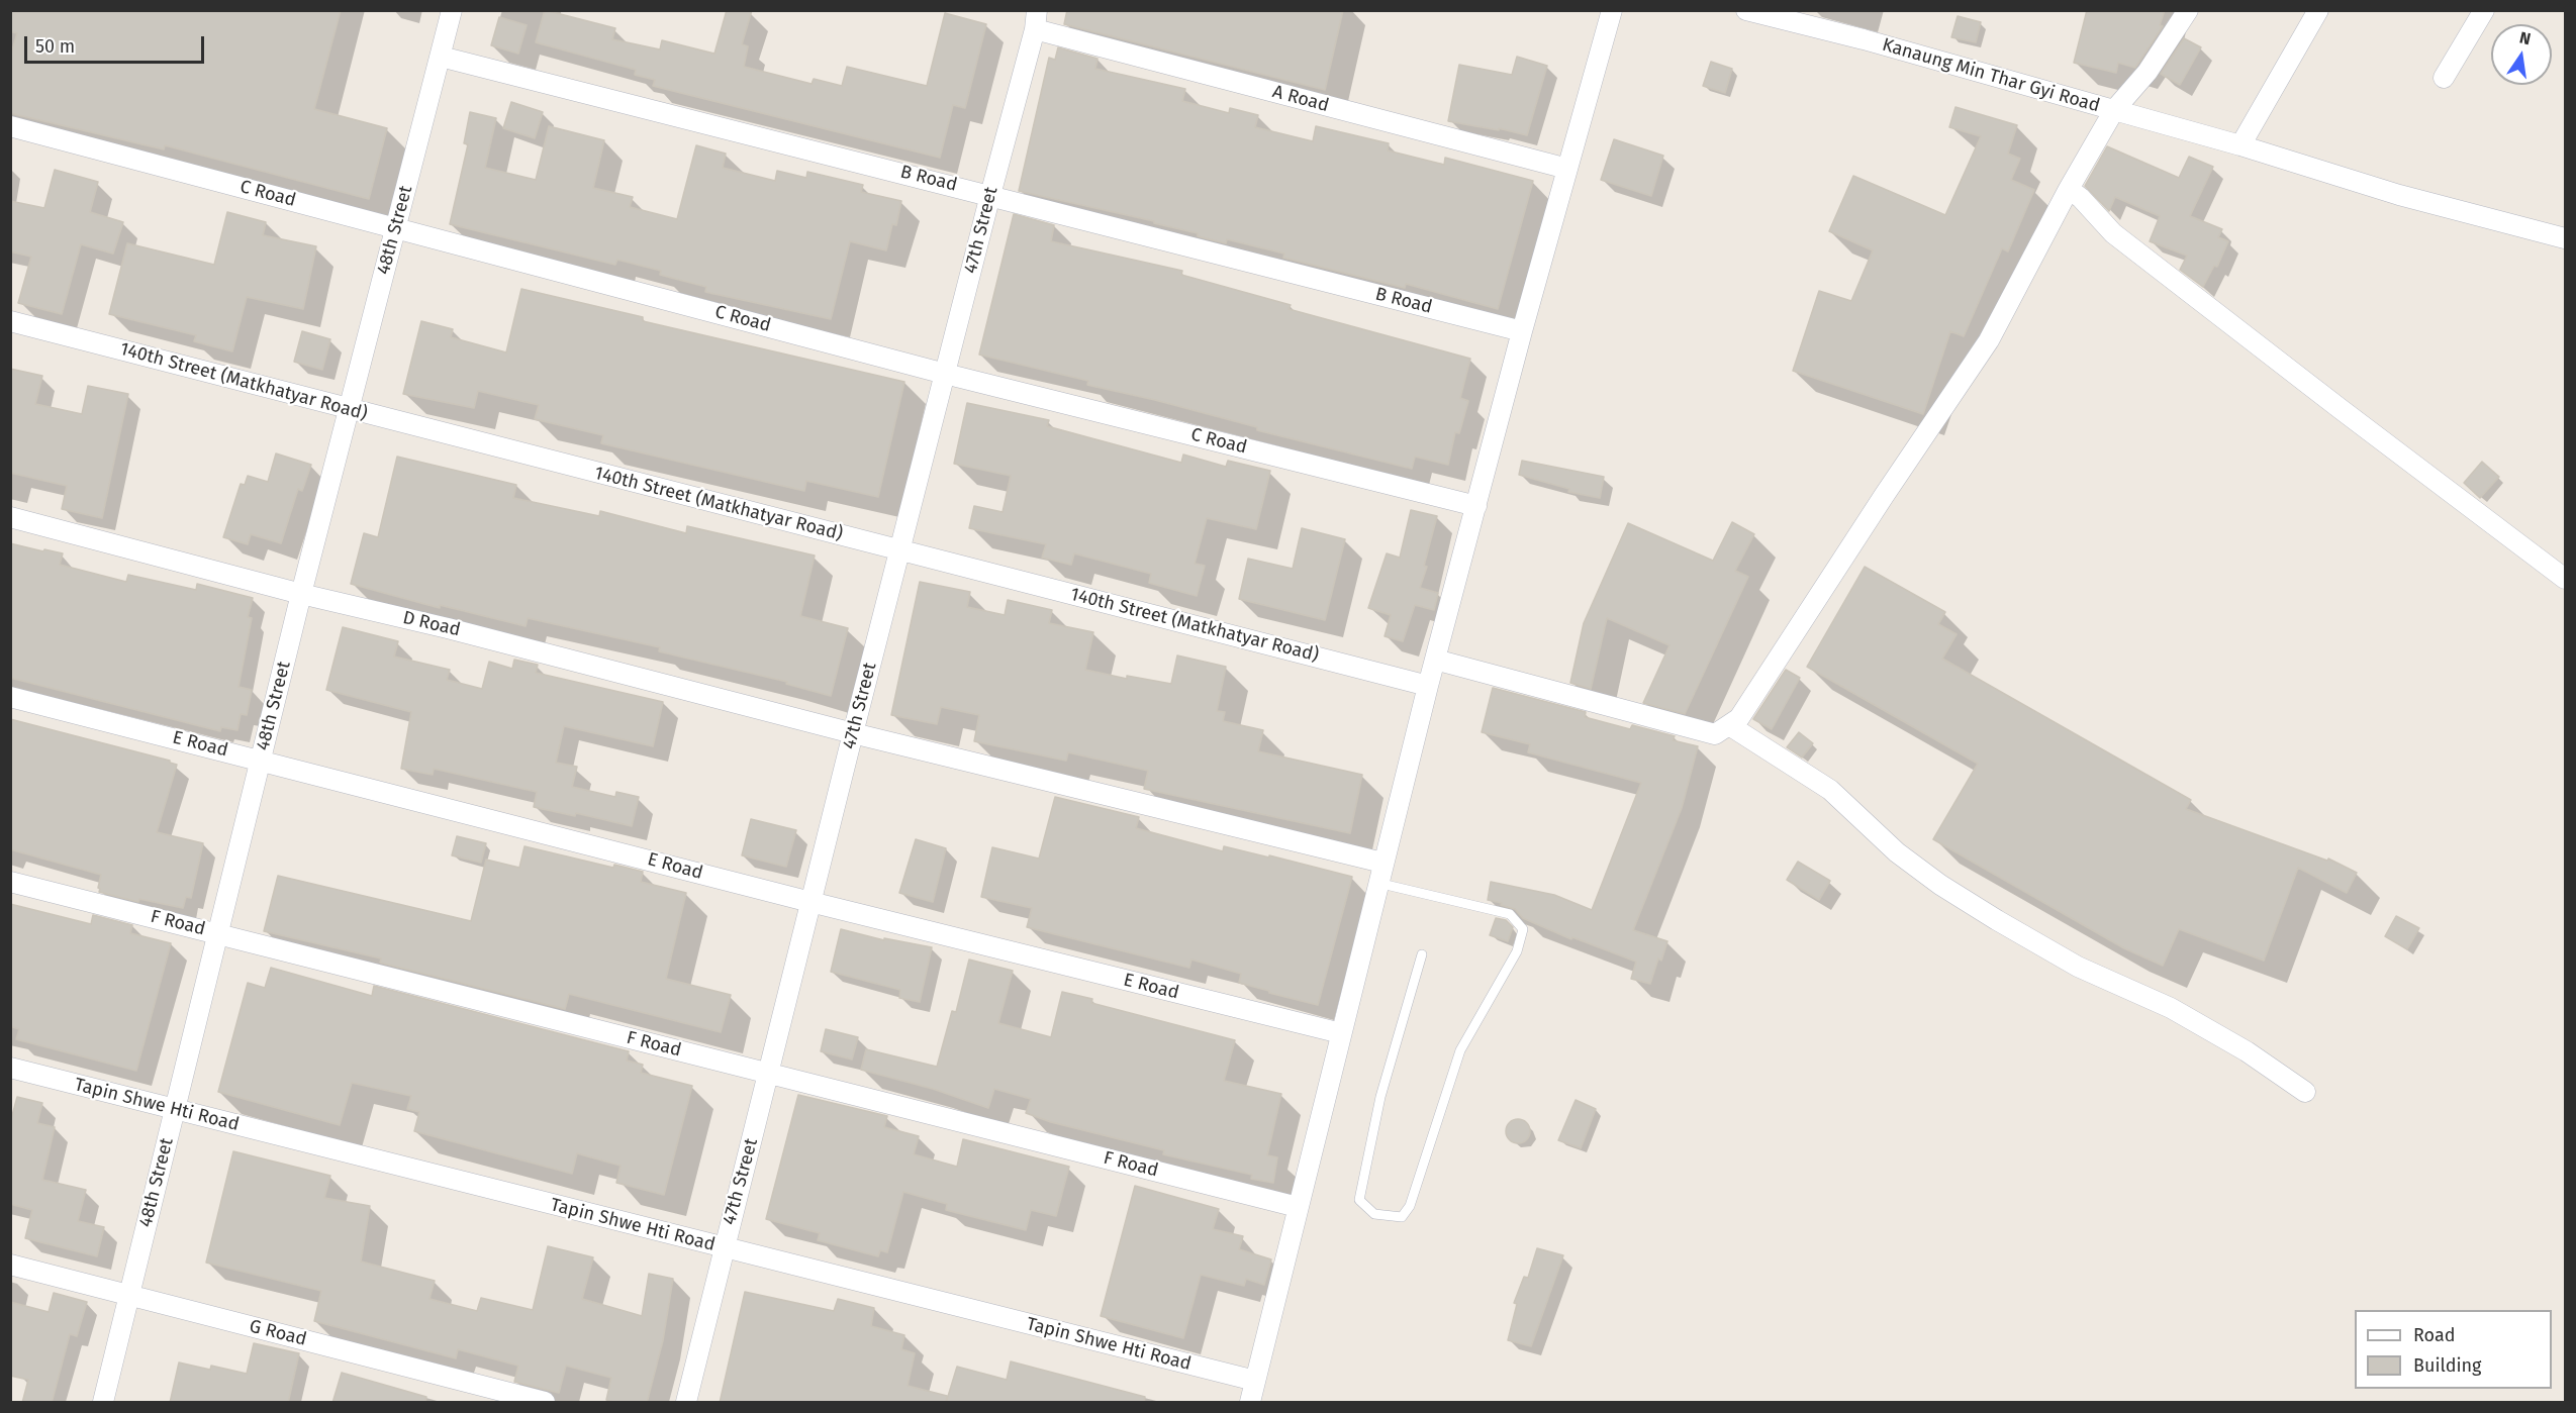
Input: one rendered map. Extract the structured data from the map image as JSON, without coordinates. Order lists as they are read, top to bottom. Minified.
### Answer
{"streets":{"street":["Kanaung Min Thar Gyi Road","A Road","B Road","C Road","48th Street","47th Street","140th Street (Matkhatyar Road)","D Road","E Road","F Road","Tapin Shwe Hti Road","G Road"]},"crossings":[["A Road","47th Street"],["B Road","48th Street"],["B Road","47th Street"],["C Road","48th Street"],["C Road","47th Street"],["48th Street","140th Street (Matkhatyar Road)"],["48th Street","D Road"],["48th Street","E Road"],["48th Street","F Road"],["48th Street","Tapin Shwe Hti Road"],["48th Street","G Road"],["47th Street","140th Street (Matkhatyar Road)"],["47th Street","D Road"],["47th Street","E Road"],["47th Street","F Road"],["47th Street","Tapin Shwe Hti Road"]],"legend":["Road","Building"],"scale_bar":"50 m","north":"top"}
